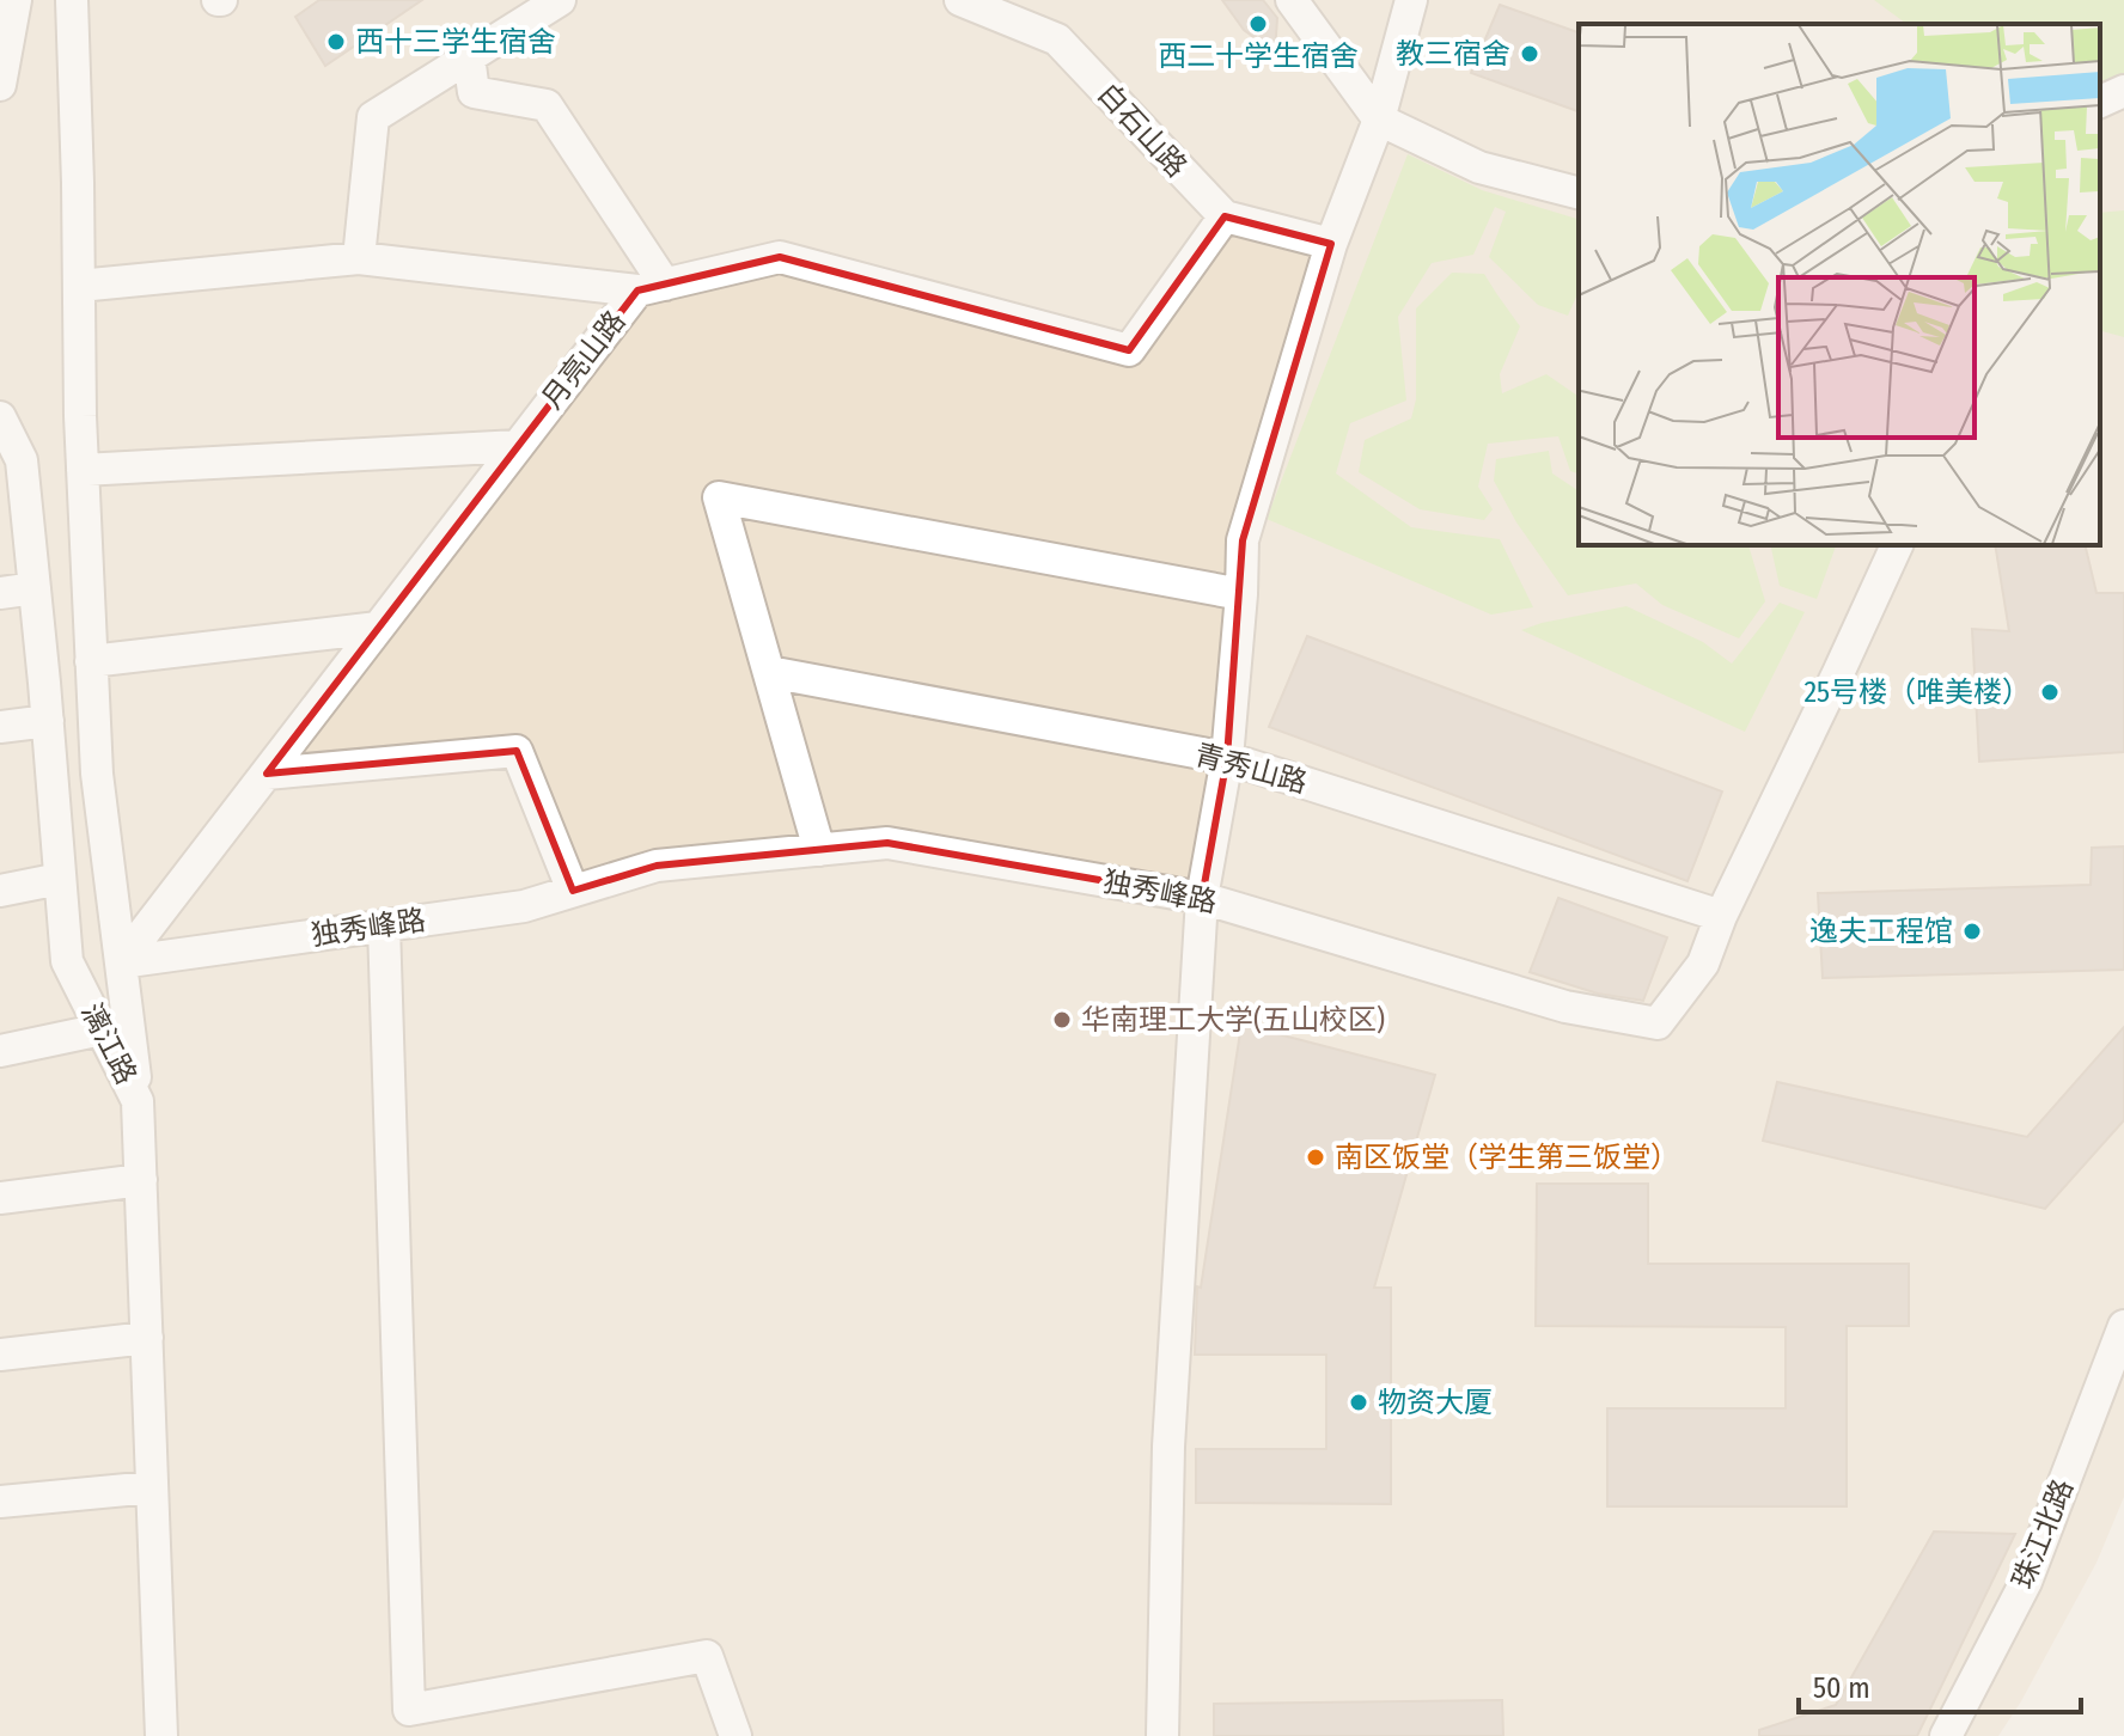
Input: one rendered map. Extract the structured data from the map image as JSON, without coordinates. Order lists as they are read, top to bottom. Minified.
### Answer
{"streets":{"street":["白石山路","月亮山路","青秀山路","独秀峰路","漓江路","珠江北路"]},"crossings":[["月亮山路","独秀峰路"],["青秀山路","独秀峰路"]],"places":["西二十学生宿舍","西十三学生宿舍","教三宿舍","25号楼（唯美楼）","逸夫工程馆","华南理工大学(五山校区)","南区饭堂（学生第三饭堂）","物资大厦"],"scale_bar":"50 m"}
